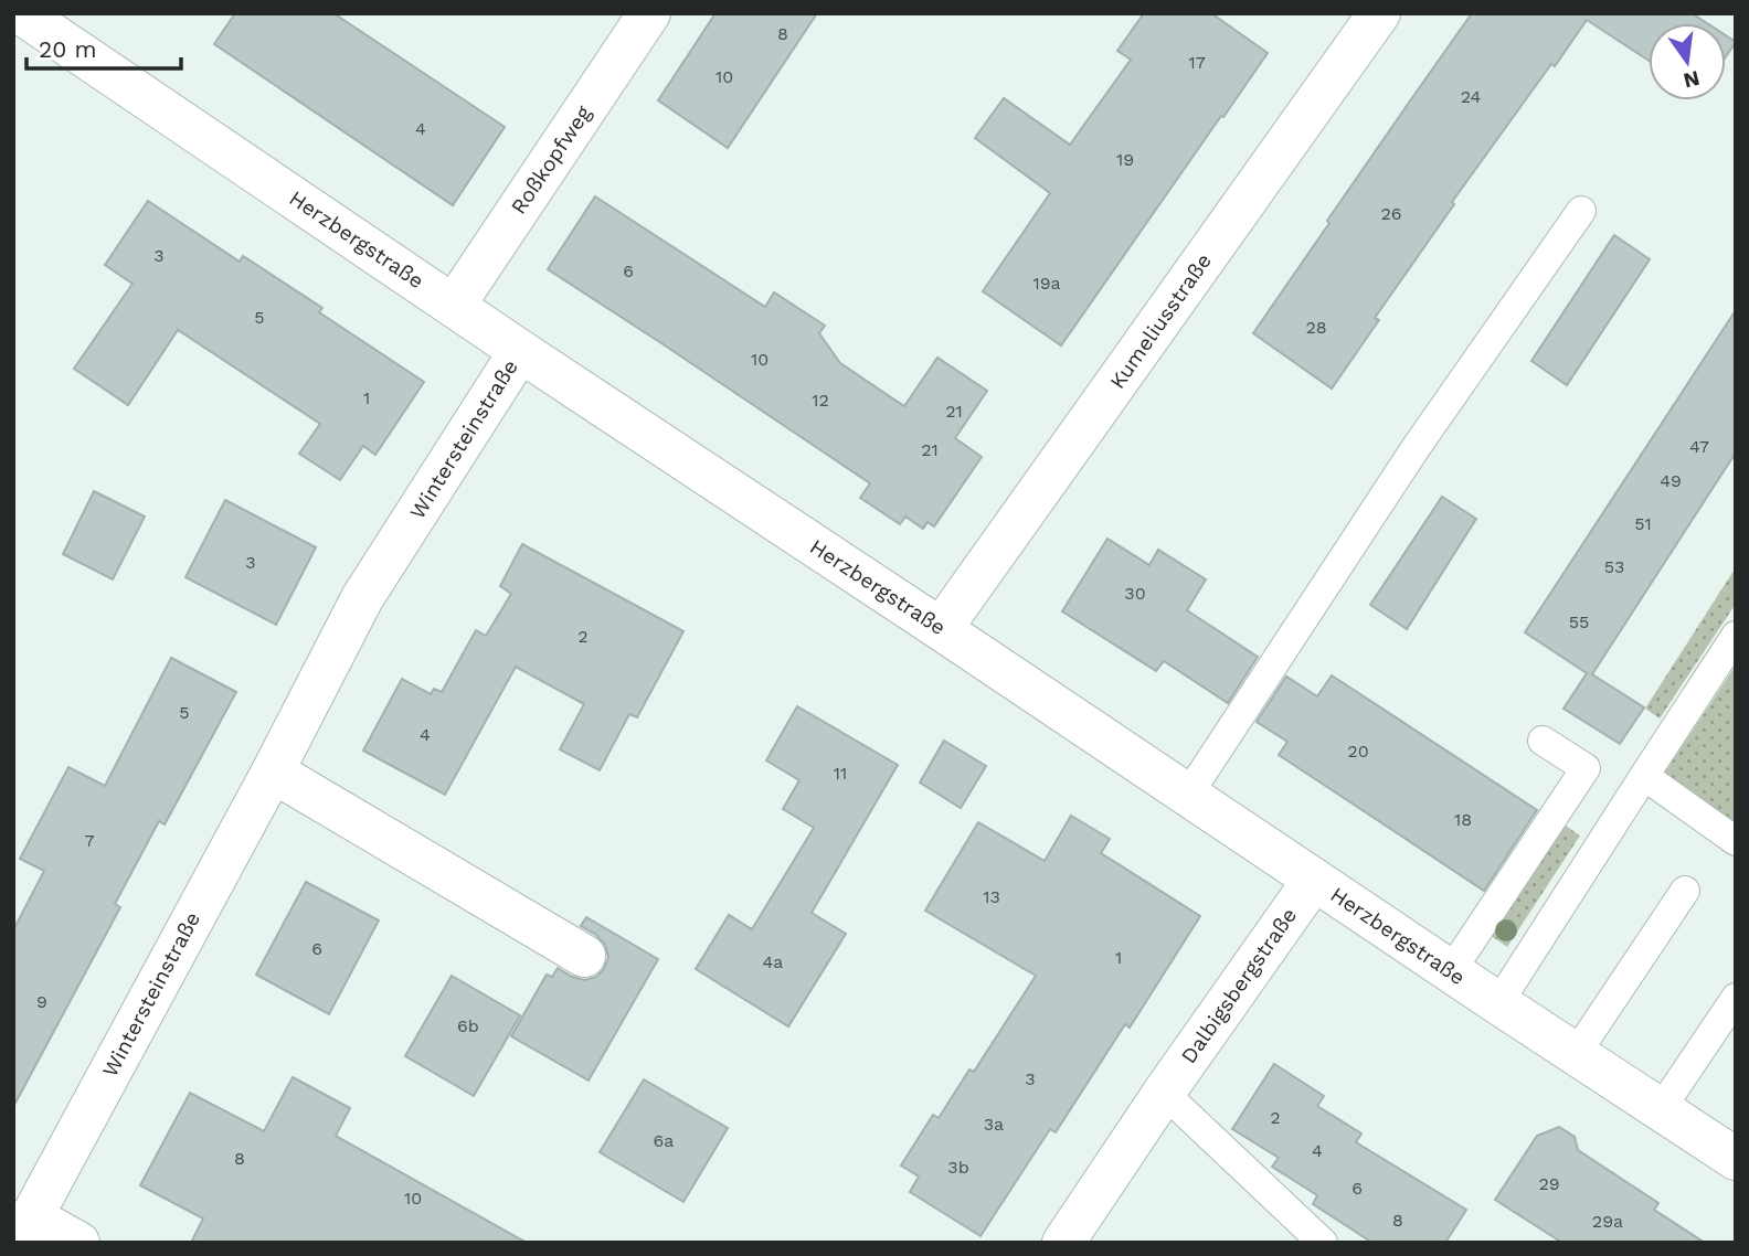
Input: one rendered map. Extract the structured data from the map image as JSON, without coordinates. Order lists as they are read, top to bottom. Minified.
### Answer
{"streets":{"street":["Roßkopfweg","Herzbergstraße","Kumeliusstraße","Wintersteinstraße","Dalbigsbergstraße"]},"crossings":[["Roßkopfweg","Herzbergstraße"],["Herzbergstraße","Kumeliusstraße"],["Herzbergstraße","Wintersteinstraße"],["Herzbergstraße","Dalbigsbergstraße"]],"house_numbers":["8","17","10","24","4","19","26","3","6","19a","5","28","10","1","12","21","47","21","49","51","3","53","30","55","2","5","4","20","11","18","7","13","6","1","4a","9","6b","3","2","3a","6a","4","8","3b","29","6","10","8","29a"],"scale_bar":"20 m","north":"bottom"}
